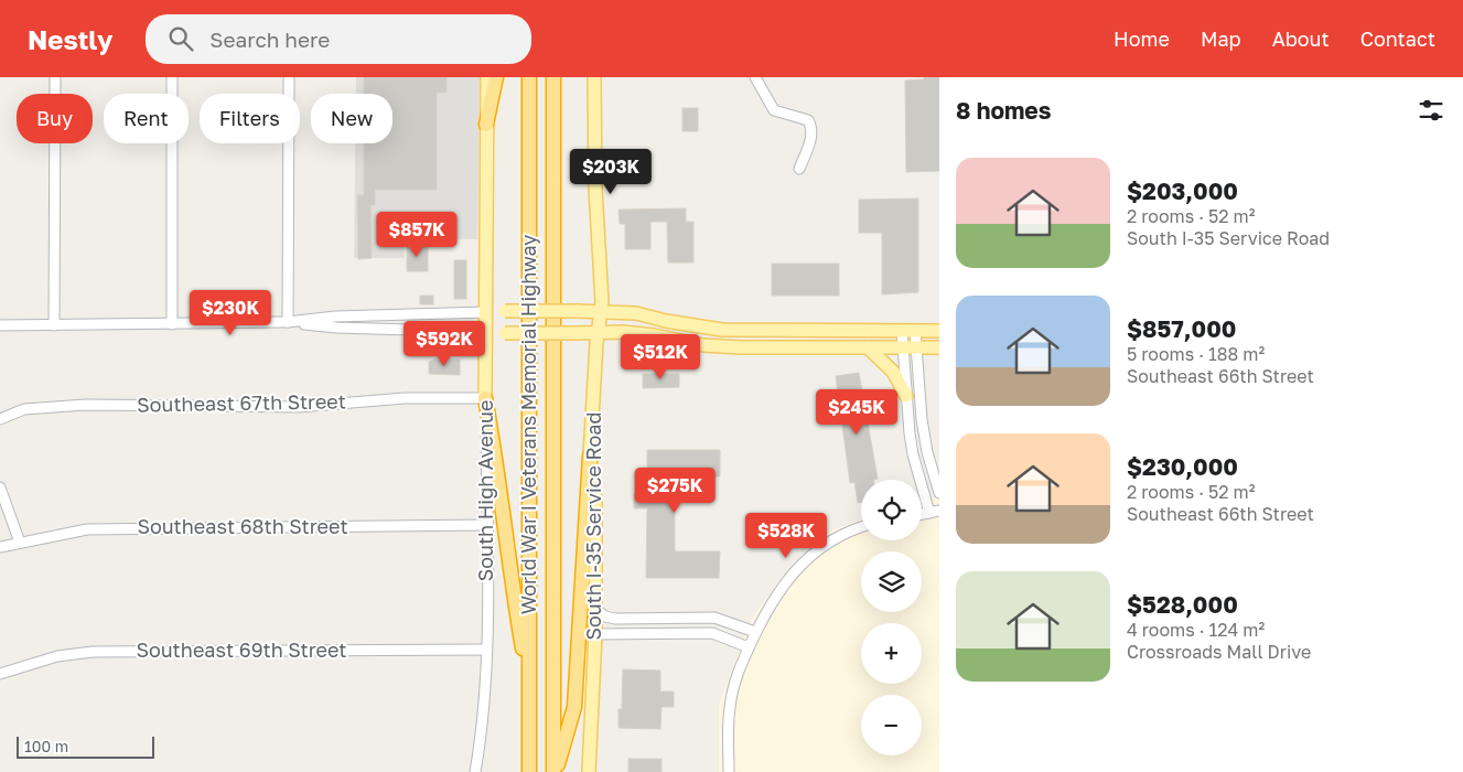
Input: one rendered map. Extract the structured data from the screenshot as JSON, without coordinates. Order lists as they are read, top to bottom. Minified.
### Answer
{"streets":{"highway":["World War I Veterans Memorial Highway"],"main road":["South High Avenue","South I-35 Service Road"],"street":["Southeast 67th Street","Southeast 68th Street","Southeast 69th Street"]},"crossings":[["Southeast 67th Street","South High Avenue"],["South High Avenue","Southeast 68th Street"],["South High Avenue","Southeast 69th Street"]],"scale_bar":"100 m","page":{"header":"Nestly","search":"Search here","nav":["Home","Map","About","Contact"],"heading":"8 homes","chip":["Buy","Rent","Filters","New"],"list":[{"name":"$203,000","note":"2 rooms · 52 m² · South I-35 Service Road"},{"name":"$857,000","note":"5 rooms · 188 m² · Southeast 66th Street"},{"name":"$230,000","note":"2 rooms · 52 m² · Southeast 66th Street"},{"name":"$528,000","note":"4 rooms · 124 m² · Crossroads Mall Drive"}],"price":["$203K","$857K","$230K","$592K","$512K","$245K","$275K","$528K"],"map_buttons":["+","−"],"scale":"100 m"}}
